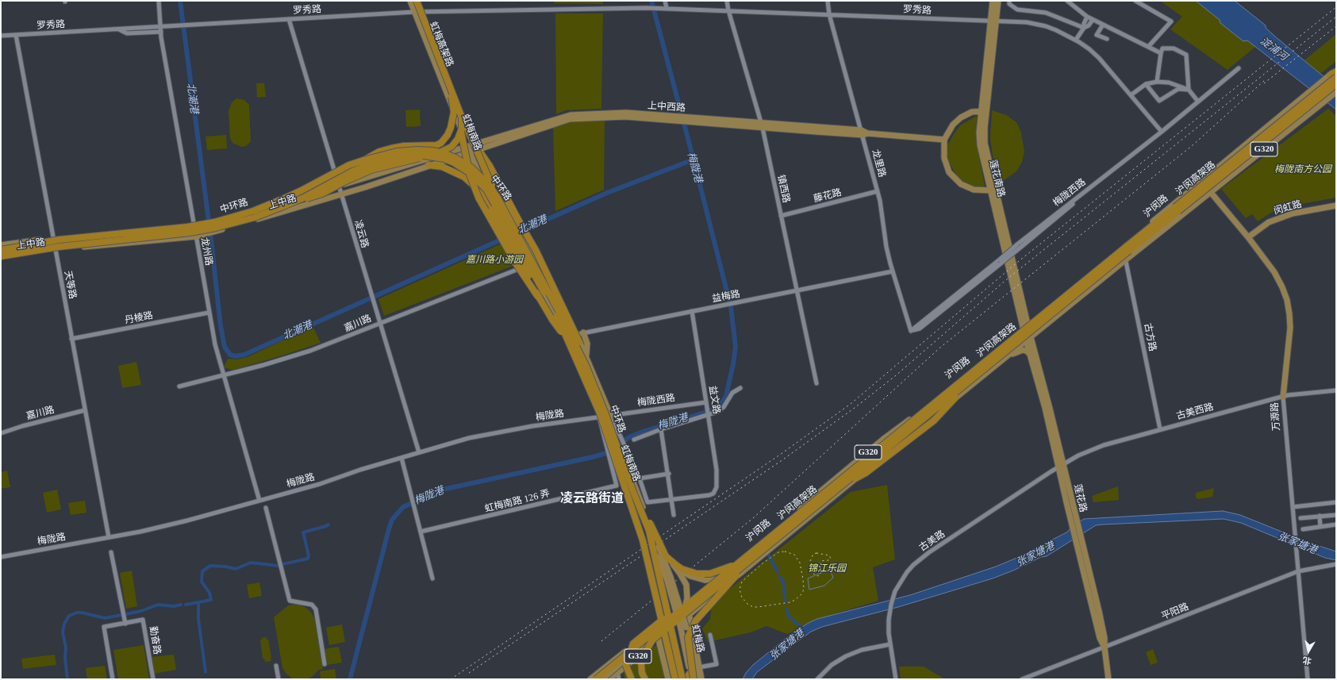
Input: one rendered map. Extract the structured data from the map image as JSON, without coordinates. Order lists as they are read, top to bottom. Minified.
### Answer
{"streets":{"highway":["虹梅高架路","G320","沪闵高架路","中环路","沪闵路"],"main road":["上中西路","虹梅南路","莲花南路","上中路","闵虹路","万源路","莲花路","虹梅路"],"street":["罗秀路","龙里路","镇西路","梅陇西路","藤花路","凌云路","龙州路","天等路","益梅路","丹棱路","嘉川路","古方路","益文路","古美西路","梅陇路","虹梅南路 126 弄","古美路","平阳路","勤奋路"]},"crossings":[["罗秀路","虹梅南路"],["罗秀路","龙里路"],["罗秀路","莲花南路"],["罗秀路","镇西路"],["罗秀路","梅陇西路"],["罗秀路","凌云路"],["罗秀路","龙州路"],["罗秀路","天等路"],["上中西路","虹梅南路"],["上中西路","龙里路"],["上中西路","镇西路"],["上中西路","上中路"],["虹梅南路","中环路"],["虹梅南路","梅陇西路"],["虹梅南路","上中路"],["虹梅南路","益梅路"],["虹梅南路","梅陇路"],["虹梅南路","虹梅南路 126 弄"],["虹梅南路","虹梅路"],["龙里路","梅陇西路"],["龙里路","藤花路"],["龙里路","益梅路"],["莲花南路","沪闵路"],["莲花南路","莲花路"],["沪闵高架路","沪闵路"],["中环路","上中路"],["中环路","益梅路"],["镇西路","藤花路"],["镇西路","益梅路"],["梅陇西路","益文路"],["梅陇西路","梅陇路"],["梅陇西路","虹梅南路 126 弄"],["上中路","凌云路"],["上中路","龙州路"],["上中路","天等路"],["沪闵路","古方路"],["沪闵路","万源路"],["沪闵路","虹梅路"],["闵虹路","万源路"],["凌云路","嘉川路"],["凌云路","梅陇路"],["龙州路","丹棱路"],["龙州路","嘉川路"],["龙州路","梅陇路"],["天等路","丹棱路"],["天等路","嘉川路"],["天等路","梅陇路"],["益梅路","益文路"],["古方路","古美西路"],["古美西路","万源路"],["古美西路","莲花路"],["古美西路","古美路"],["梅陇路","虹梅南路 126 弄"],["万源路","平阳路"],["莲花路","古美路"],["莲花路","平阳路"]],"districts":["凌云路街道"],"water":["淀浦河","北潮港","梅陇港","张家塘港"],"parks":["梅陇南方公园","嘉川路小游园","锦江乐园"],"north":"bottom"}
